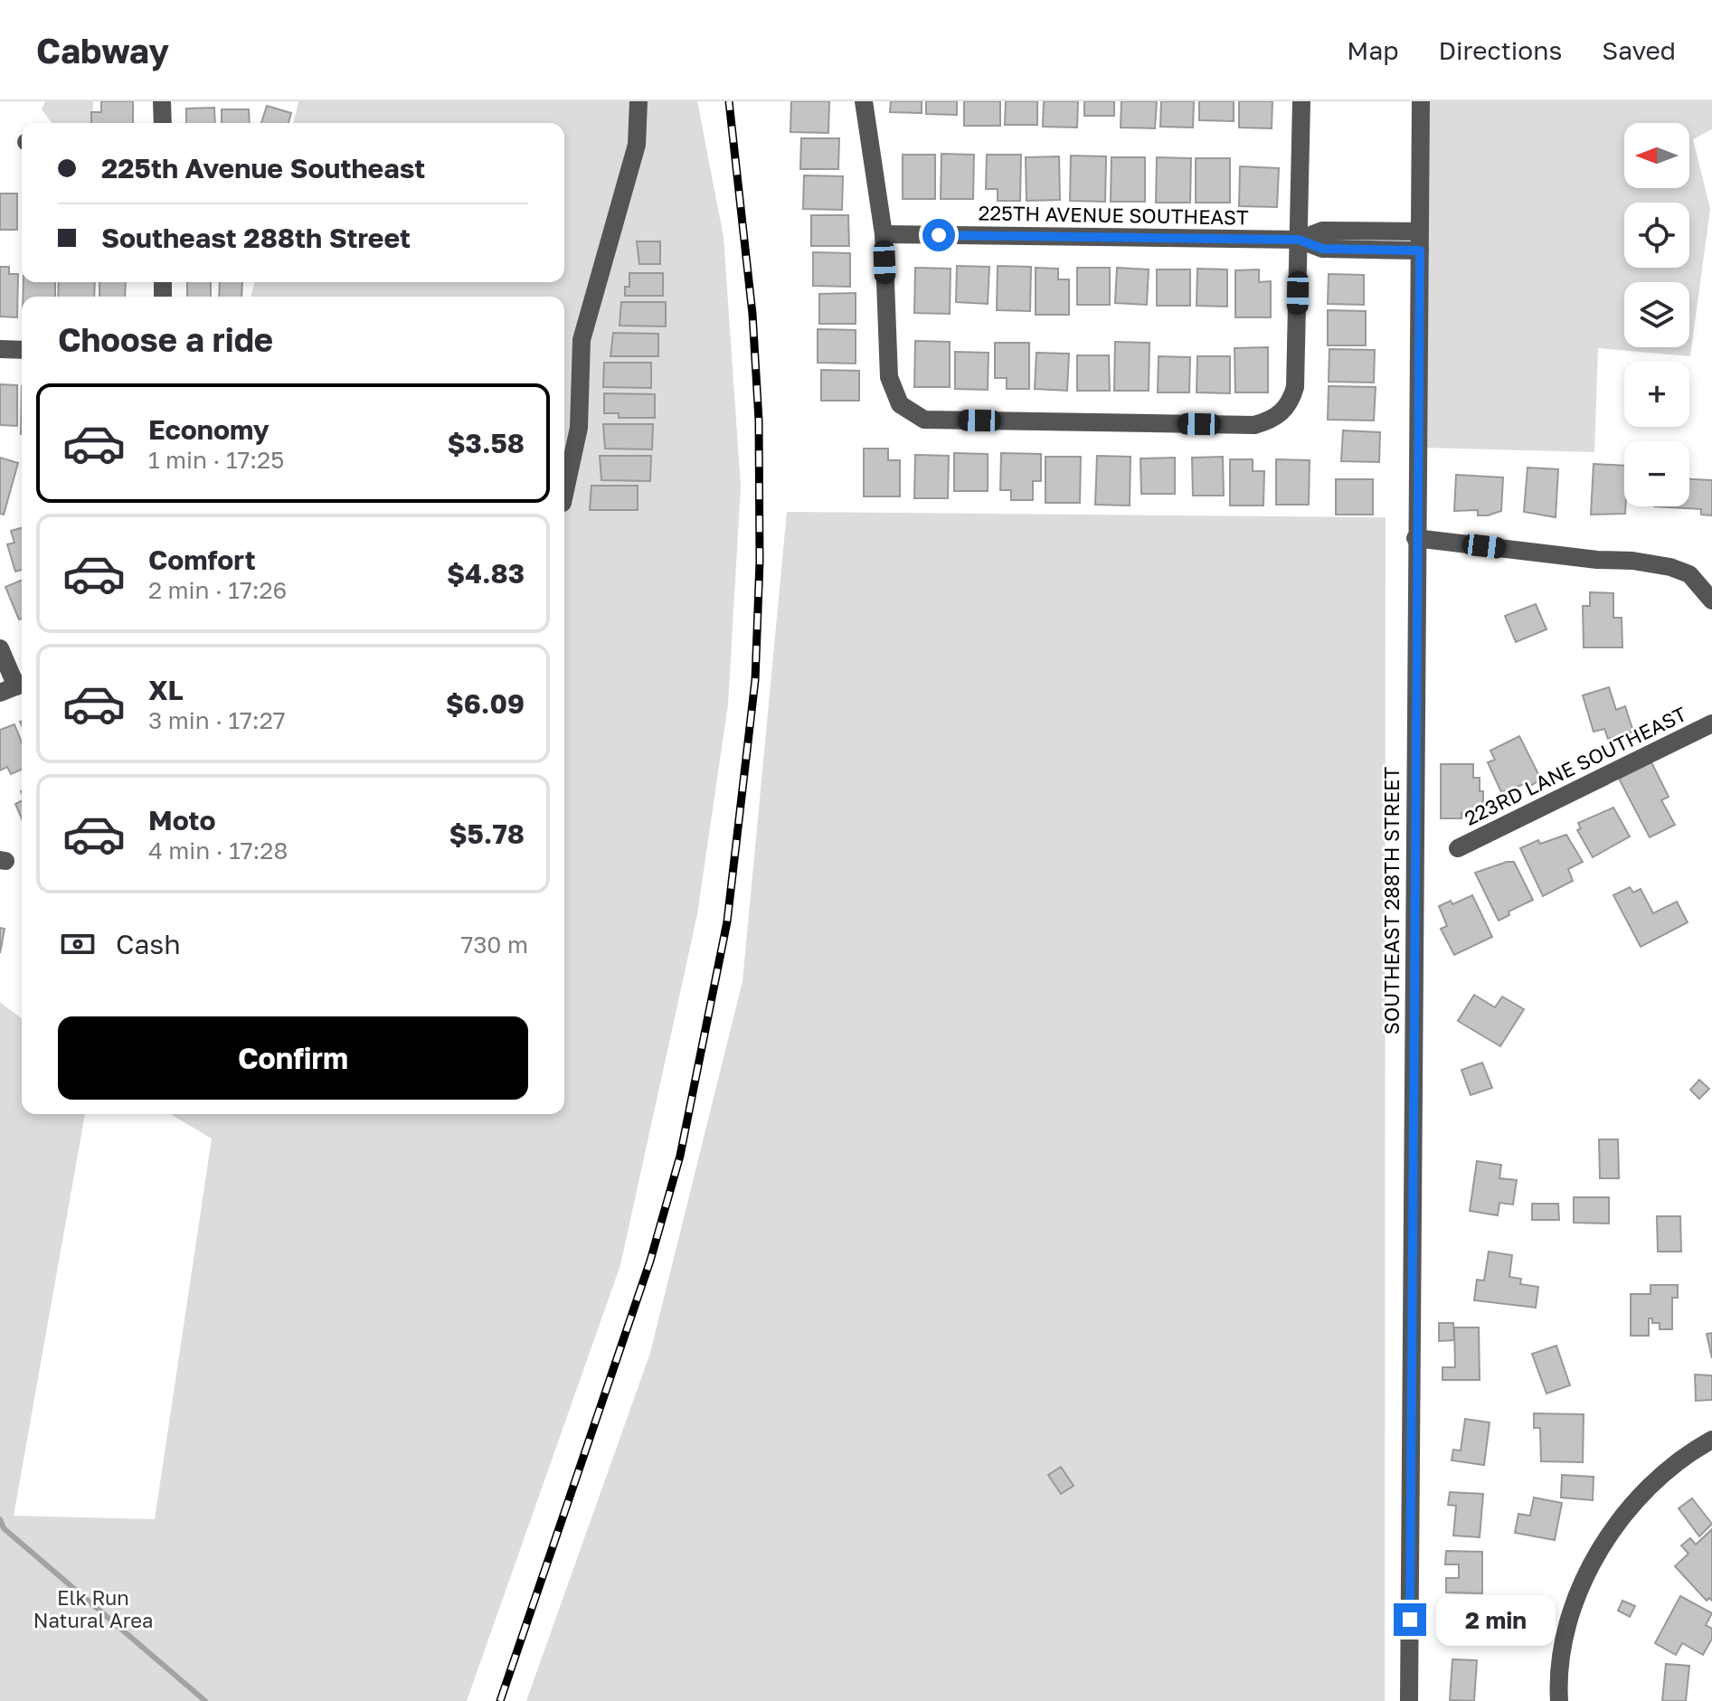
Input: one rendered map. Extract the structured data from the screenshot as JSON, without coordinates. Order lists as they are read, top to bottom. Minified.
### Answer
{"streets":{"street":["225TH AVENUE SOUTHEAST","223RD LANE SOUTHEAST","SOUTHEAST 288TH STREET"]},"crossings":[["225TH AVENUE SOUTHEAST","SOUTHEAST 288TH STREET"]],"parks":["Elk Run Natural Area"],"north":"left","page":{"header":"Cabway","nav":["Map","Directions","Saved"],"map_buttons":["+","−"],"banner":["225th Avenue Southeast","Southeast 288th Street"],"heading":"Choose a ride","list":[{"name":"Economy","note":"1 min · 17:25","value":"$3.58"},{"name":"Comfort","note":"2 min · 17:26","value":"$4.83"},{"name":"XL","note":"3 min · 17:27","value":"$6.09"},{"name":"Moto","note":"4 min · 17:28","value":"$5.78"}],"pay":["Cash","730 m"],"buttons":"Confirm","bubble":"2 min"}}
